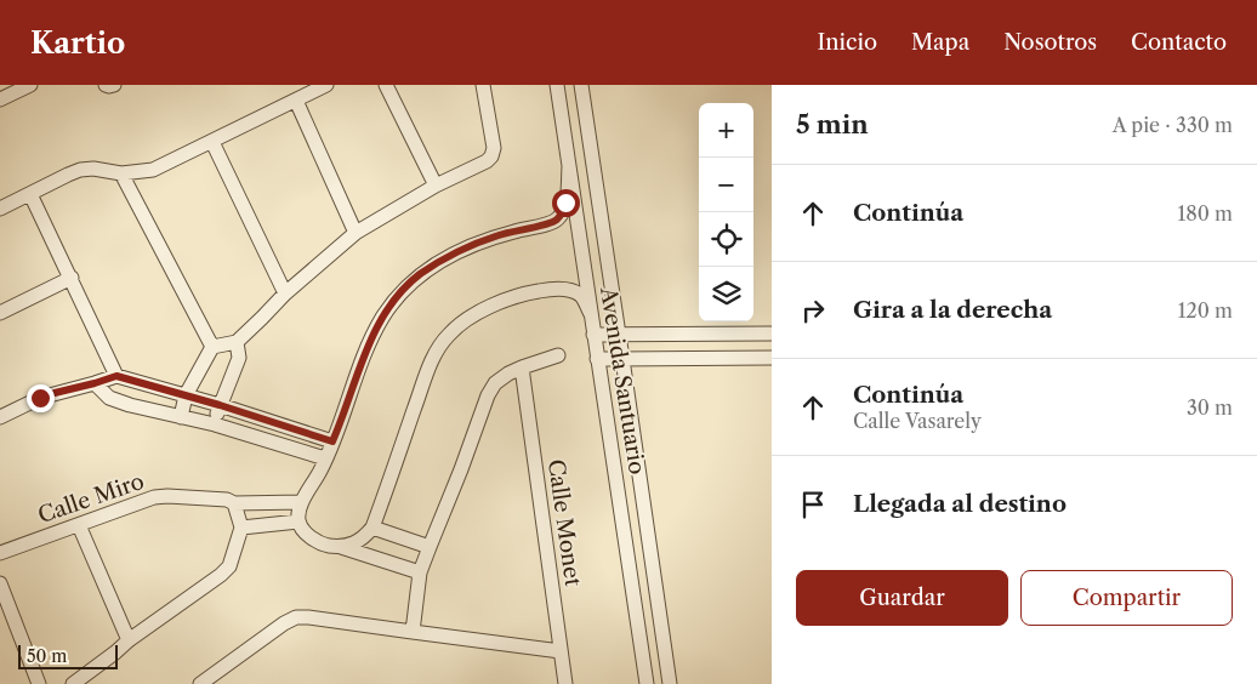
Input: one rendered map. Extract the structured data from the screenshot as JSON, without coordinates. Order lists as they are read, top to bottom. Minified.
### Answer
{"streets":{"street":["Avenida Santuario","Calle Miro","Calle Monet"]},"scale_bar":"50 m","page":{"header":"Kartio","nav":["Inicio","Mapa","Nosotros","Contacto"],"heading":["5 min","A pie · 330 m"],"map_buttons":["+","−"],"list":[["Continúa","180 m"],["Gira a la derecha","120 m"],["Continúa","Calle Vasarely","30 m"],"Llegada al destino"],"buttons":["Guardar","Compartir"],"scale":"50 m"}}
